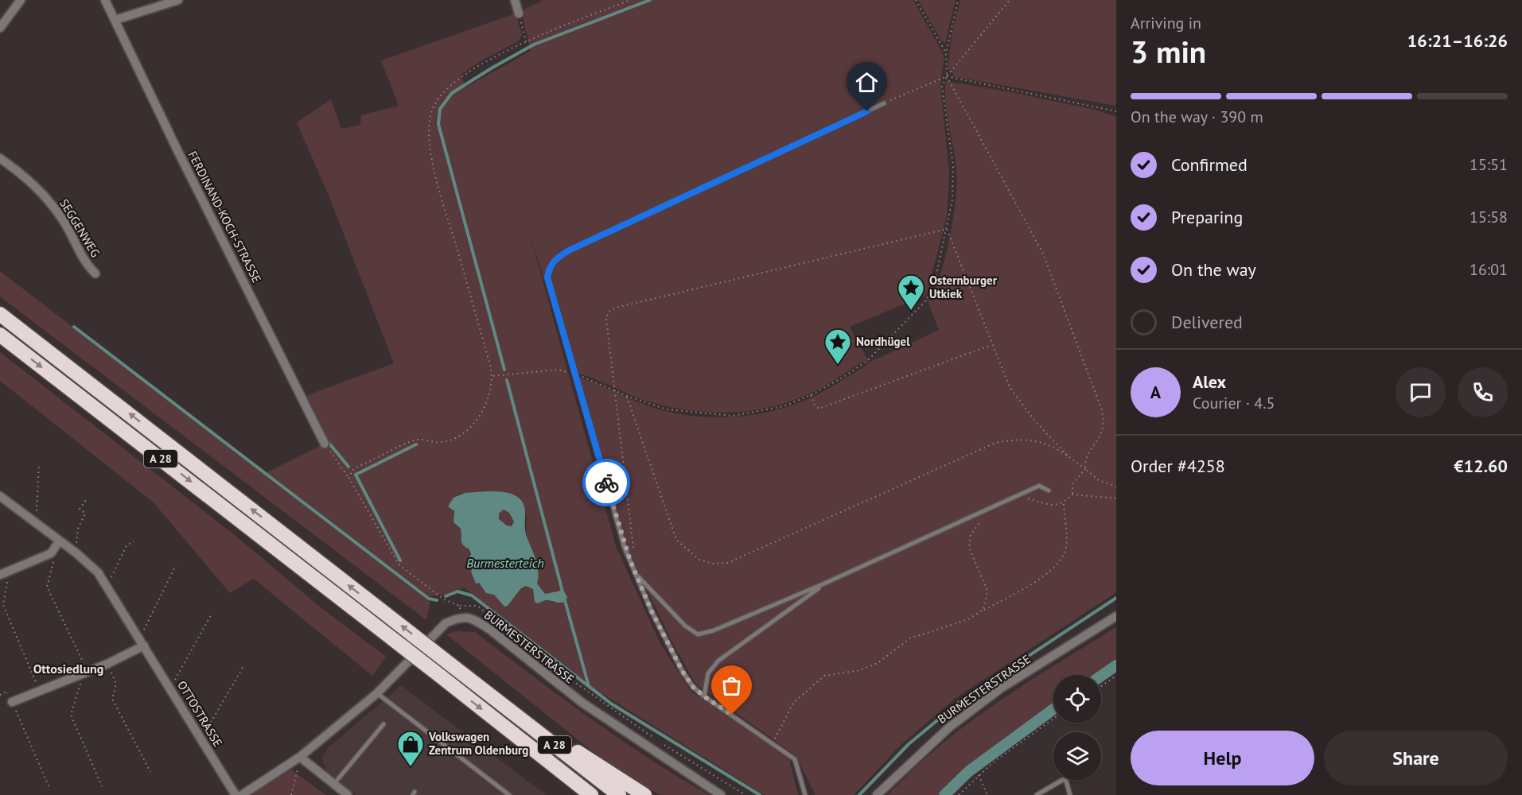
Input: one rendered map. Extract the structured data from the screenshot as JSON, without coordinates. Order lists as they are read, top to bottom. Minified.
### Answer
{"streets":{"highway":["A 28"],"street":["FERDINAND-KOCH-STRASSE","SEGGENWEG","BURMESTERSTRASSE","OTTOSTRASSE"]},"districts":["Ottosiedlung"],"water":["Burmesterteich"],"places":{"place":["Osternburger Utkiek","Nordhügel"],"shop":["Volkswagen Zentrum Oldenburg"]},"page":{"heading":["3 min","Arriving in","16:21–16:26"],"panel":["Alex","Courier · 4.5","Order #4258","€12.60"],"bar":"On the way · 390 m","list":[["Confirmed","15:51"],["Preparing","15:58"],["On the way","16:01"],"Delivered"],"round":"A","buttons":["Help","Share"]}}
